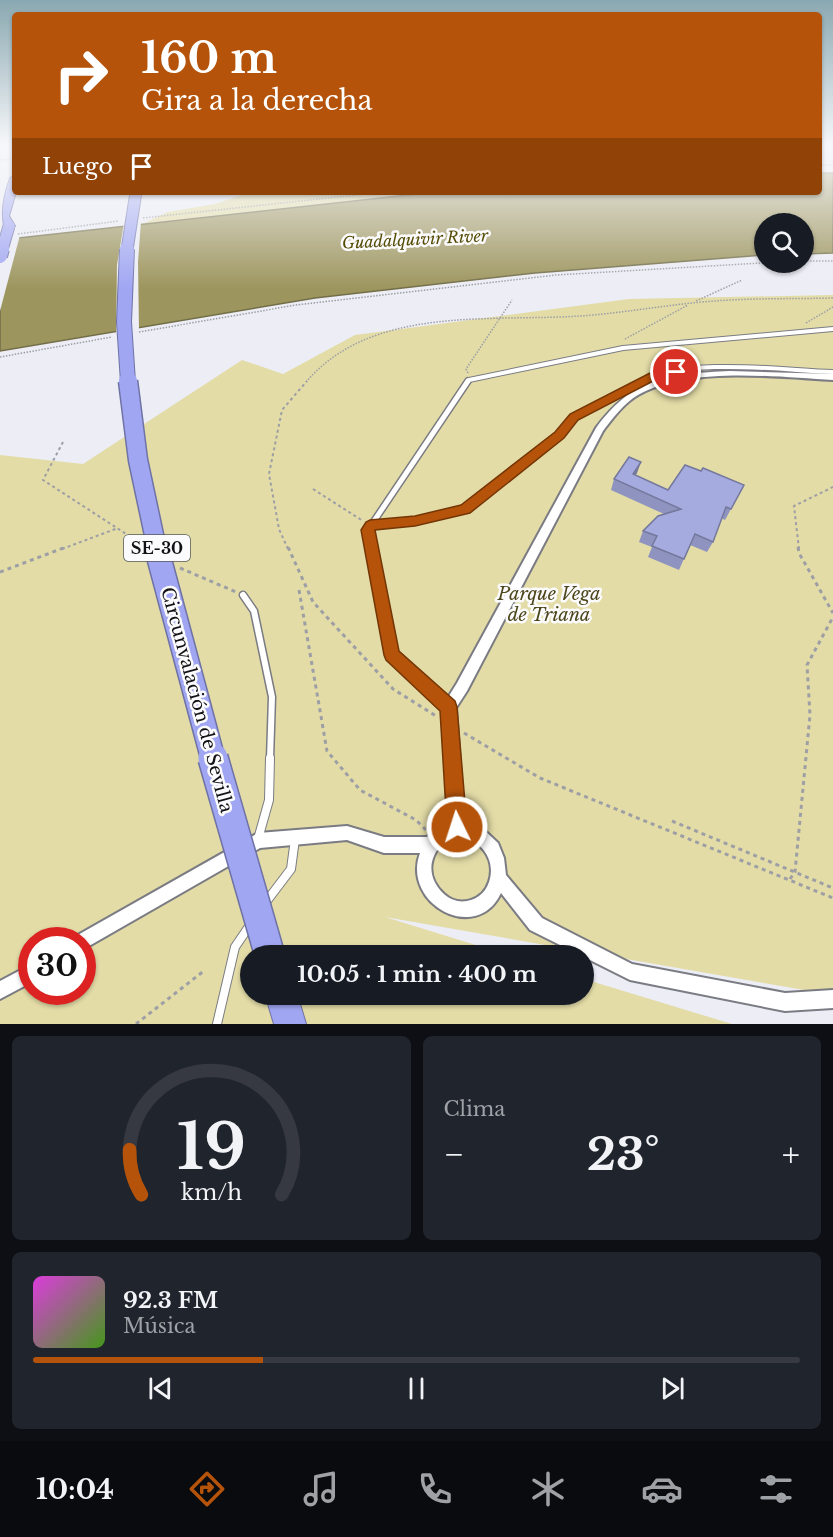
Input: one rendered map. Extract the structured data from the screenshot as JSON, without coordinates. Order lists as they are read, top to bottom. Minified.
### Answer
{"streets":{"highway":["SE-30","Circunvalación de Sevilla"]},"water":["Guadalquivir River"],"parks":["Parque Vega de Triana"],"page":{"turn":["160 m","Gira a la derecha"],"then":"Luego","limit":"30","trip":"10:05 · 1 min · 400 m","tile":"Clima","heat":["−","23°","+"],"song":["92.3 FM","Música"],"tabs":"10:04","gauge":["19","km/h"]}}
